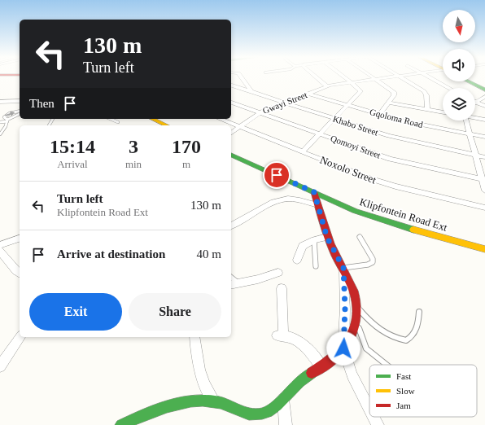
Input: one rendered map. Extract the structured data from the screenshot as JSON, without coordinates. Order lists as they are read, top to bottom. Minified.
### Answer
{"streets":{"street":["Gwayi Street","Gqoloma Road","Khabo Street","Qomoyi Street","Noxolo Street","Klipfontein Road Ext"]},"crossings":[["Gwayi Street","Gqoloma Road"],["Gwayi Street","Khabo Street"],["Gwayi Street","Qomoyi Street"],["Gwayi Street","Noxolo Street"]],"legend":["Fast","Slow","Jam"],"north":"bottom","page":{"turn":["130 m","Turn left"],"then":"Then","eta":["15:14","Arrival","3","min","170","m"],"list":[{"name":"Turn left","note":"Klipfontein Road Ext","value":"130 m"},{"name":"Arrive at destination","value":"40 m"}],"buttons":["Exit","Share"]}}
